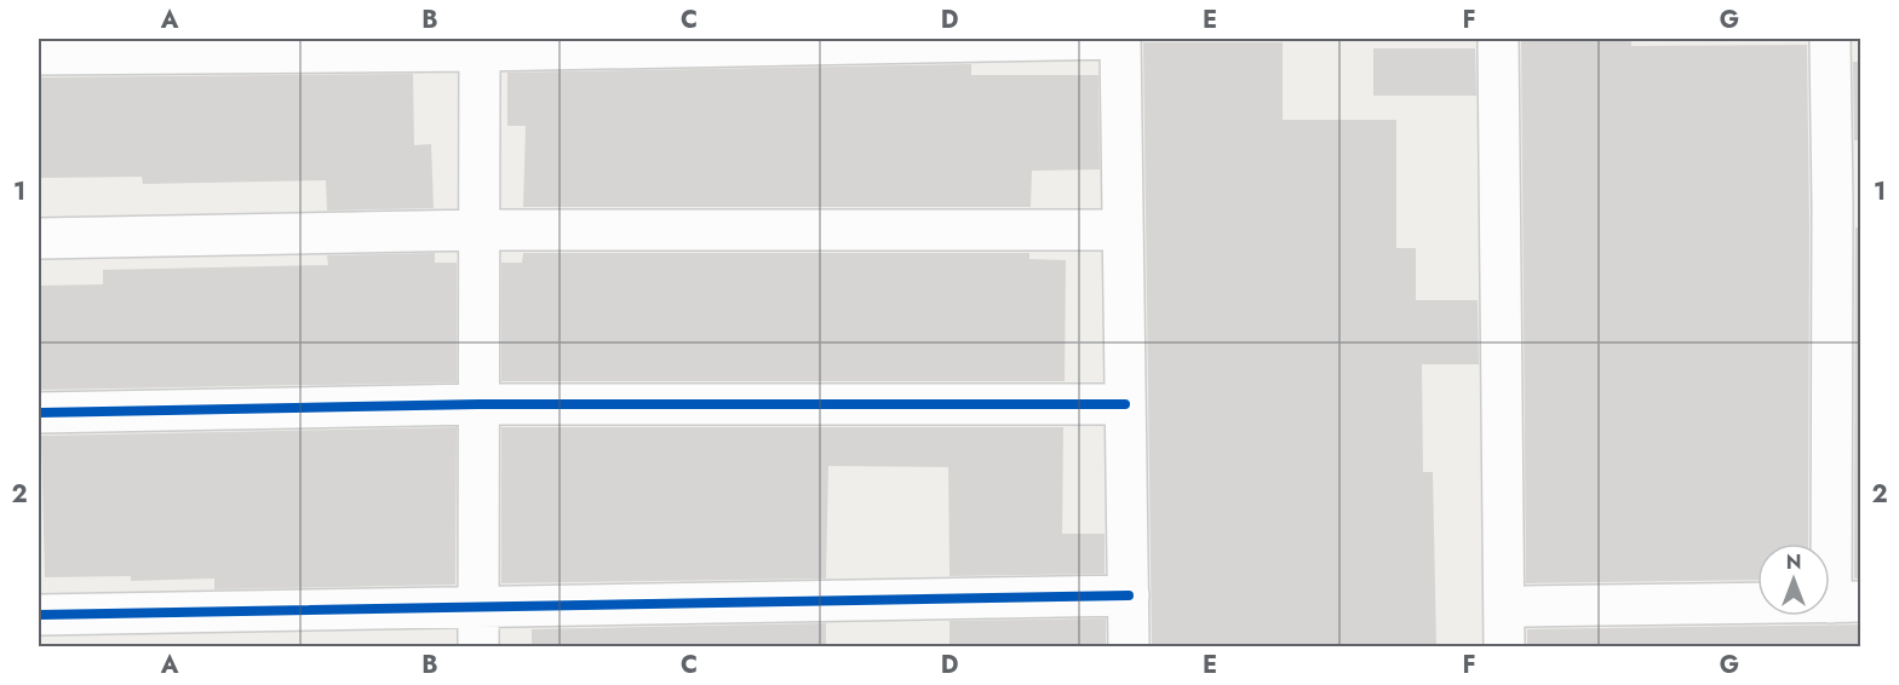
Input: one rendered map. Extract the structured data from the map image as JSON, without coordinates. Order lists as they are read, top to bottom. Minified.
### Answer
{"north":"top","grid":{"columns":["A","B","C","D","E","F","G"],"rows":["1","2"]}}
